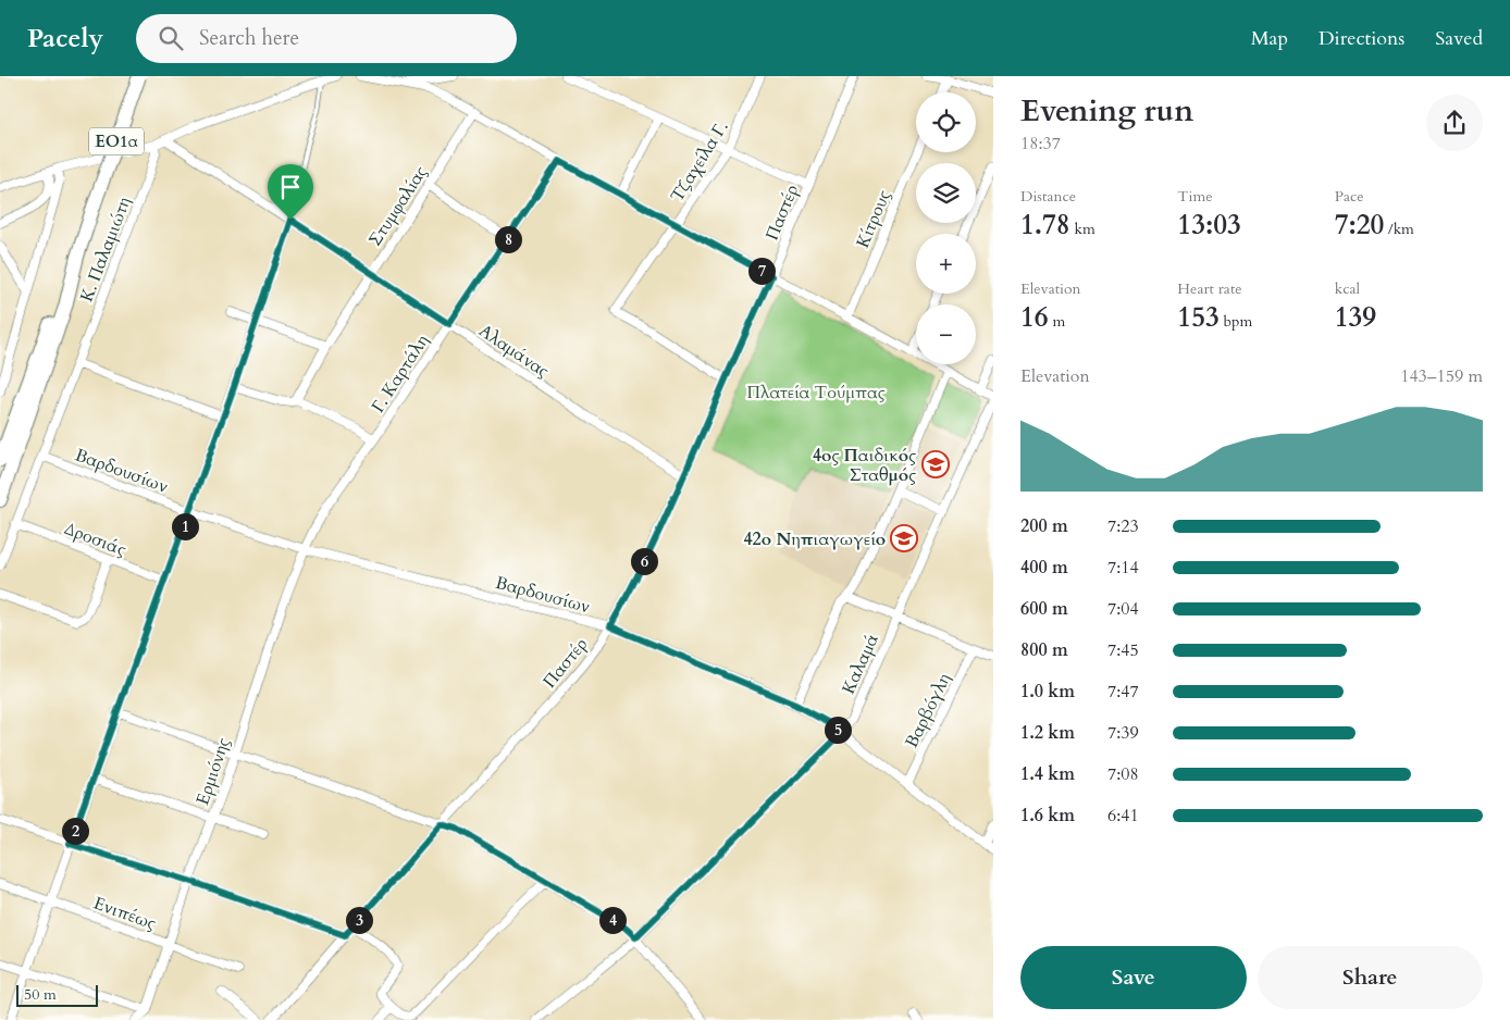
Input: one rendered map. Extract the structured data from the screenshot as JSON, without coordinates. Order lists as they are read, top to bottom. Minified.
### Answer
{"streets":{"main road":["ΕΟ1α"],"street":["Τζαχείλα Γ.","Στυμφαλίας","Παστέρ","Κίτρους","Κ. Παλαμιώτη","Αλαμάνας","Γ. Καρτάλη","Βαρδουσίων","Δροσιάς","Καλαμά","Βαρβόγλη","Ερμιόνης","Ενιπέως"]},"crossings":[["Τζαχείλα Γ.","Παστέρ"],["Στυμφαλίας","Αλαμάνας"],["Παστέρ","Αλαμάνας"],["Παστέρ","Βαρδουσίων"],["Κ. Παλαμιώτη","Βαρδουσίων"],["Κ. Παλαμιώτη","Δροσιάς"],["Αλαμάνας","Γ. Καρτάλη"],["Γ. Καρτάλη","Βαρδουσίων"],["Γ. Καρτάλη","Ερμιόνης"],["Βαρδουσίων","Καλαμά"],["Βαρδουσίων","Βαρβόγλη"],["Βαρδουσίων","Ερμιόνης"],["Ερμιόνης","Ενιπέως"]],"parks":["Πλατεία Τούμπας"],"places":{"school or university":["4ος Παιδικός Σταθμός","42ο Νηπιαγωγείο"]},"scale_bar":"50 m","page":{"header":"Pacely","search":"Search here","nav":["Map","Directions","Saved"],"heading":["Evening run","18:37"],"map_buttons":["+","−"],"stats":[["Distance","1.78 km"],["Time","13:03"],["Pace","7:20 /km"],["Elevation","16 m"],["Heart rate","153 bpm"],["kcal","139"]],"pins":["8","7","1","6","5","2","3","4"],"chart":["Elevation","143–159 m"],"list":[{"name":"200 m","note":"7:23"},{"name":"400 m","note":"7:14"},{"name":"600 m","note":"7:04"},{"name":"800 m","note":"7:45"},{"name":"1.0 km","note":"7:47"},{"name":"1.2 km","note":"7:39"},{"name":"1.4 km","note":"7:08"},{"name":"1.6 km","note":"6:41"}],"buttons":["Save","Share"],"scale":"50 m"}}
